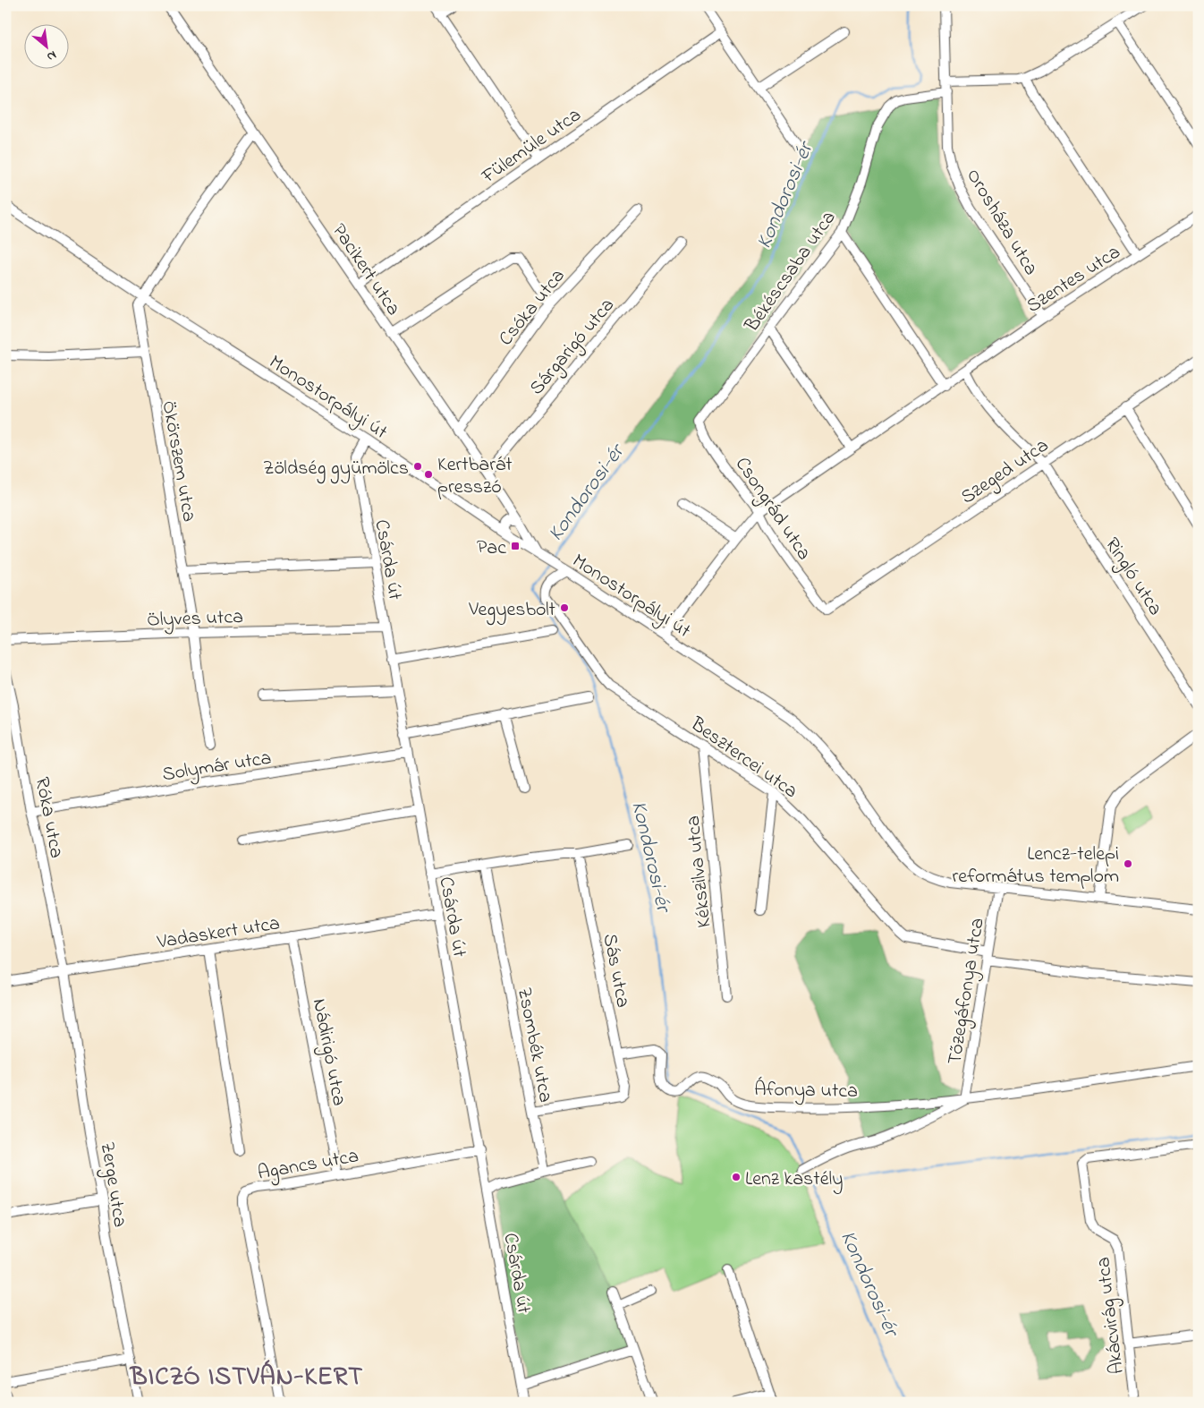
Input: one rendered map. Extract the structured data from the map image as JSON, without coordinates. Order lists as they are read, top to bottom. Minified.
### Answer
{"streets":{"street":["Fülemüle utca","Orosháza utca","Pacikert utca","Békéscsaba utca","Szentes utca","Csóka utca","Sárgarigó utca","Monostorpályi út","Ökörszem utca","Szeged utca","Csongrád utca","Csárda út","Ringló utca","Ölyves utca","Besztercei utca","Solymár utca","Róka utca","Kékszilva utca","Vadaskert utca","Sás utca","Tőzegáfonya utca","Zsombék utca","Nádirigó utca","Áfonya utca","Agancs utca","Zerge utca","Akácvirág utca"]},"crossings":[["Fülemüle utca","Pacikert utca"],["Orosháza utca","Békéscsaba utca"],["Orosháza utca","Szentes utca"],["Pacikert utca","Csóka utca"],["Pacikert utca","Sárgarigó utca"],["Pacikert utca","Monostorpályi út"],["Békéscsaba utca","Csongrád utca"],["Szentes utca","Monostorpályi út"],["Szentes utca","Csongrád utca"],["Monostorpályi út","Ökörszem utca"],["Monostorpályi út","Csárda út"],["Monostorpályi út","Besztercei utca"],["Monostorpályi út","Tőzegáfonya utca"],["Ökörszem utca","Ölyves utca"],["Szeged utca","Csongrád utca"],["Szeged utca","Ringló utca"],["Csárda út","Ölyves utca"],["Csárda út","Solymár utca"],["Csárda út","Vadaskert utca"],["Csárda út","Agancs utca"],["Besztercei utca","Kékszilva utca"],["Besztercei utca","Tőzegáfonya utca"],["Solymár utca","Róka utca"],["Róka utca","Vadaskert utca"],["Róka utca","Zerge utca"],["Vadaskert utca","Nádirigó utca"],["Vadaskert utca","Zerge utca"],["Sás utca","Zsombék utca"],["Sás utca","Áfonya utca"],["Tőzegáfonya utca","Áfonya utca"],["Nádirigó utca","Agancs utca"]],"districts":["BICZÓ ISTVÁN-KERT"],"water":["Kondorosi-ér"],"places":{"other":["Zöldség gyümölcs","Kertbarát presszó","Vegyesbolt","Lencz-telepi református templom","Lenz kastély"],"transit":["Pac"]},"north":"bottom right"}
